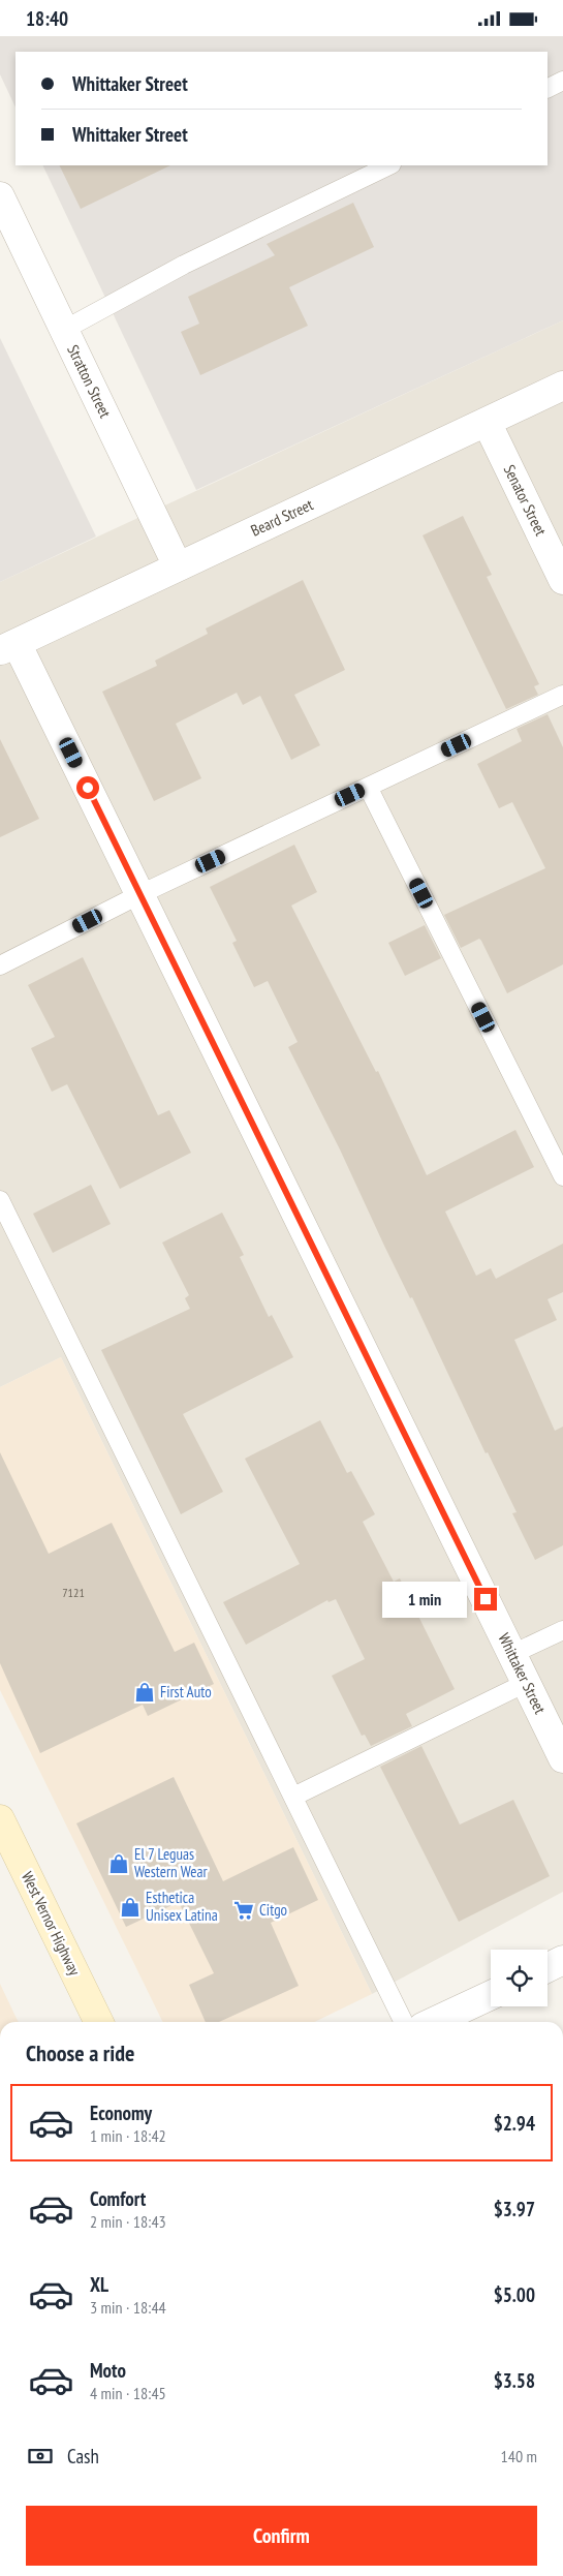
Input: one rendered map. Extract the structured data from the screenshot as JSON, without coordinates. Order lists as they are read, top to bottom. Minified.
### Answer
{"streets":{"street":["Stratton Street","Senator Street","Beard Street","Whittaker Street","West Vernor Highway"]},"crossings":[["Stratton Street","Beard Street"],["Senator Street","Beard Street"],["Beard Street","Whittaker Street"]],"places":{"shop":["First Auto","El 7 Leguas Western Wear","Esthetica Unisex Latina"],"supermarket":["Citgo"]},"house_numbers":["7121"],"page":{"status":"18:40","banner":["Whittaker Street","Whittaker Street"],"bubble":"1 min","heading":"Choose a ride","list":[{"name":"Economy","note":"1 min · 18:42","value":"$2.94"},{"name":"Comfort","note":"2 min · 18:43","value":"$3.97"},{"name":"XL","note":"3 min · 18:44","value":"$5.00"},{"name":"Moto","note":"4 min · 18:45","value":"$3.58"}],"pay":["Cash","140 m"],"buttons":"Confirm"}}
